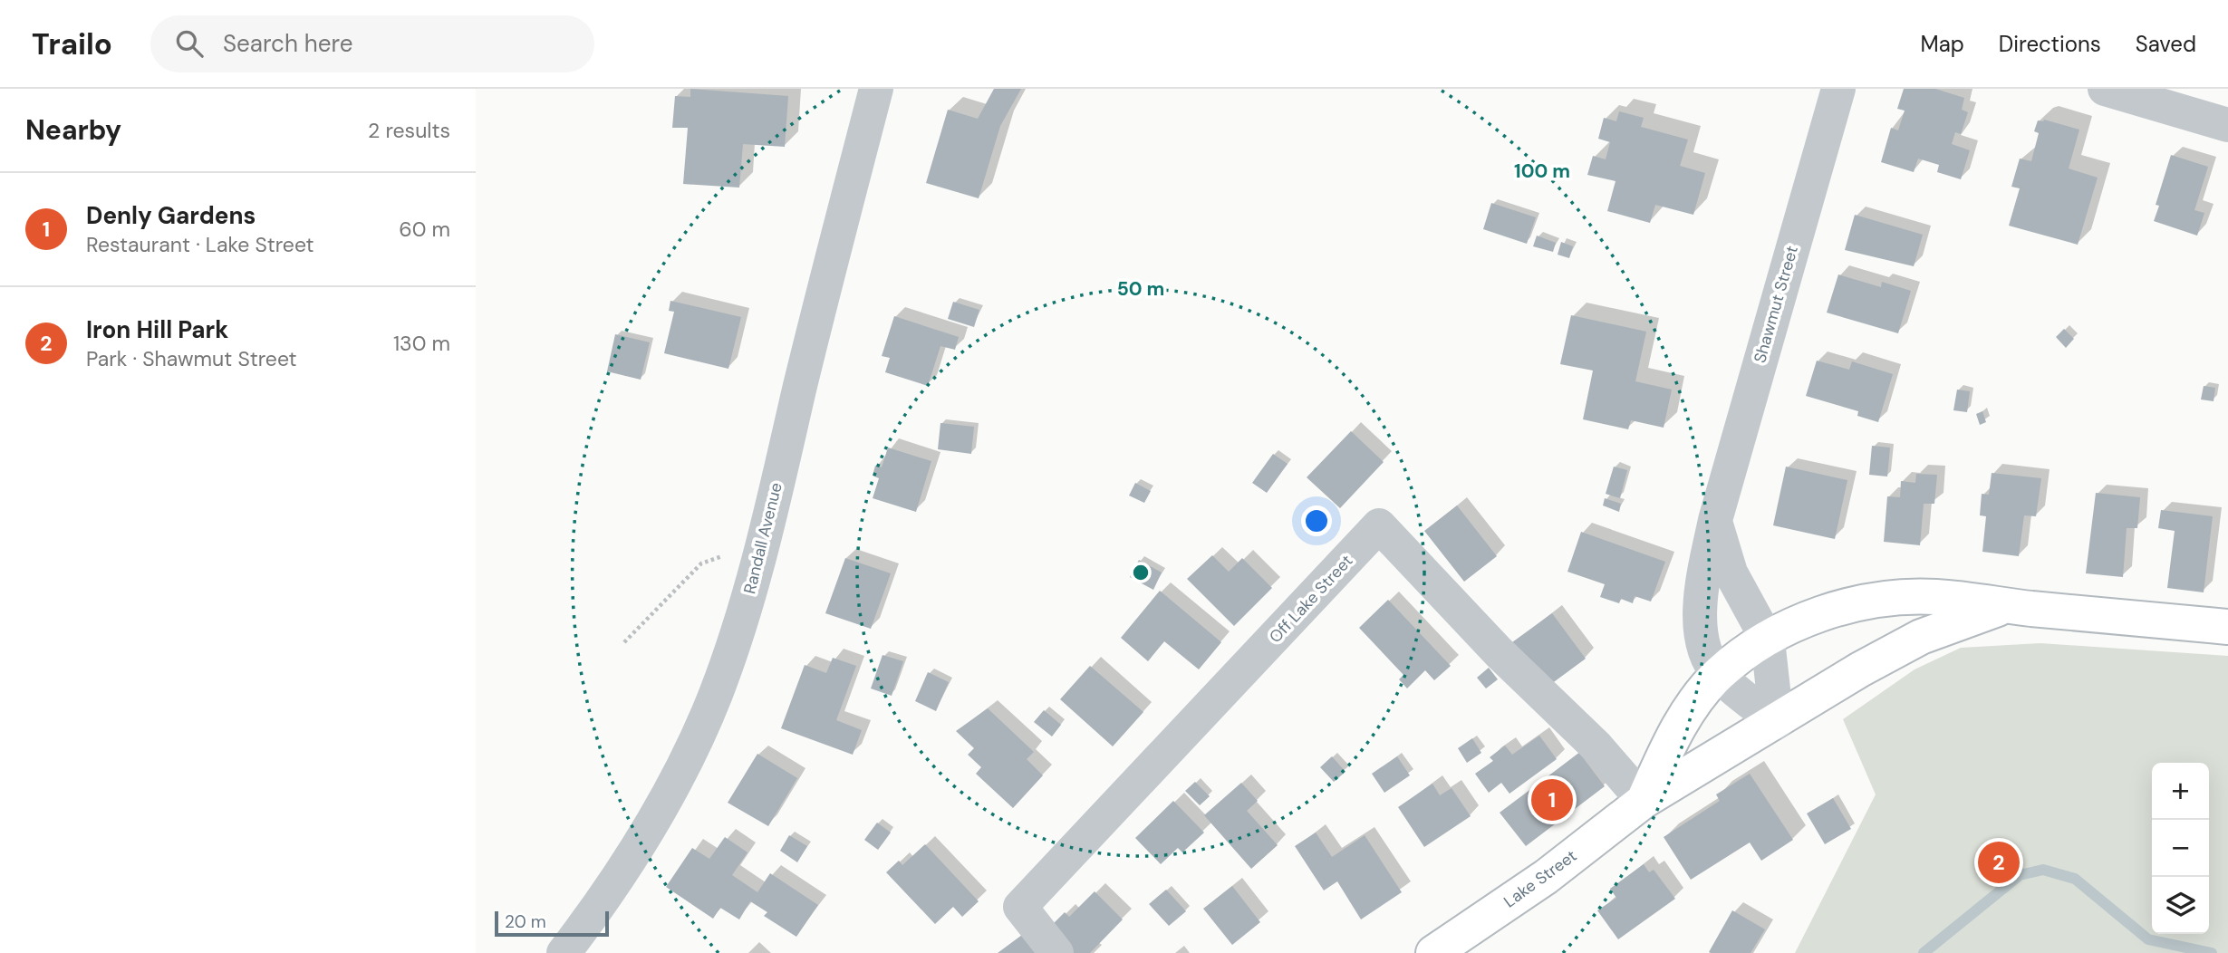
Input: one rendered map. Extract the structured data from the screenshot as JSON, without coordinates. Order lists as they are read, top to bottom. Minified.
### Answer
{"streets":{"street":["Shawmut Street","Randall Avenue","Off Lake Street","Lake Street"]},"crossings":[["Shawmut Street","Lake Street"],["Off Lake Street","Lake Street"]],"scale_bar":"20 m","page":{"header":"Trailo","search":"Search here","nav":["Map","Directions","Saved"],"heading":["Nearby","2 results"],"list":[{"mark":"1","name":"Denly Gardens","note":"Restaurant · Lake Street","value":"60 m"},{"mark":"2","name":"Iron Hill Park","note":"Park · Shawmut Street","value":"130 m"}],"map_buttons":["+","−"],"pins":["1","2"],"scale":"20 m"},"rings":["100 m","50 m"]}
